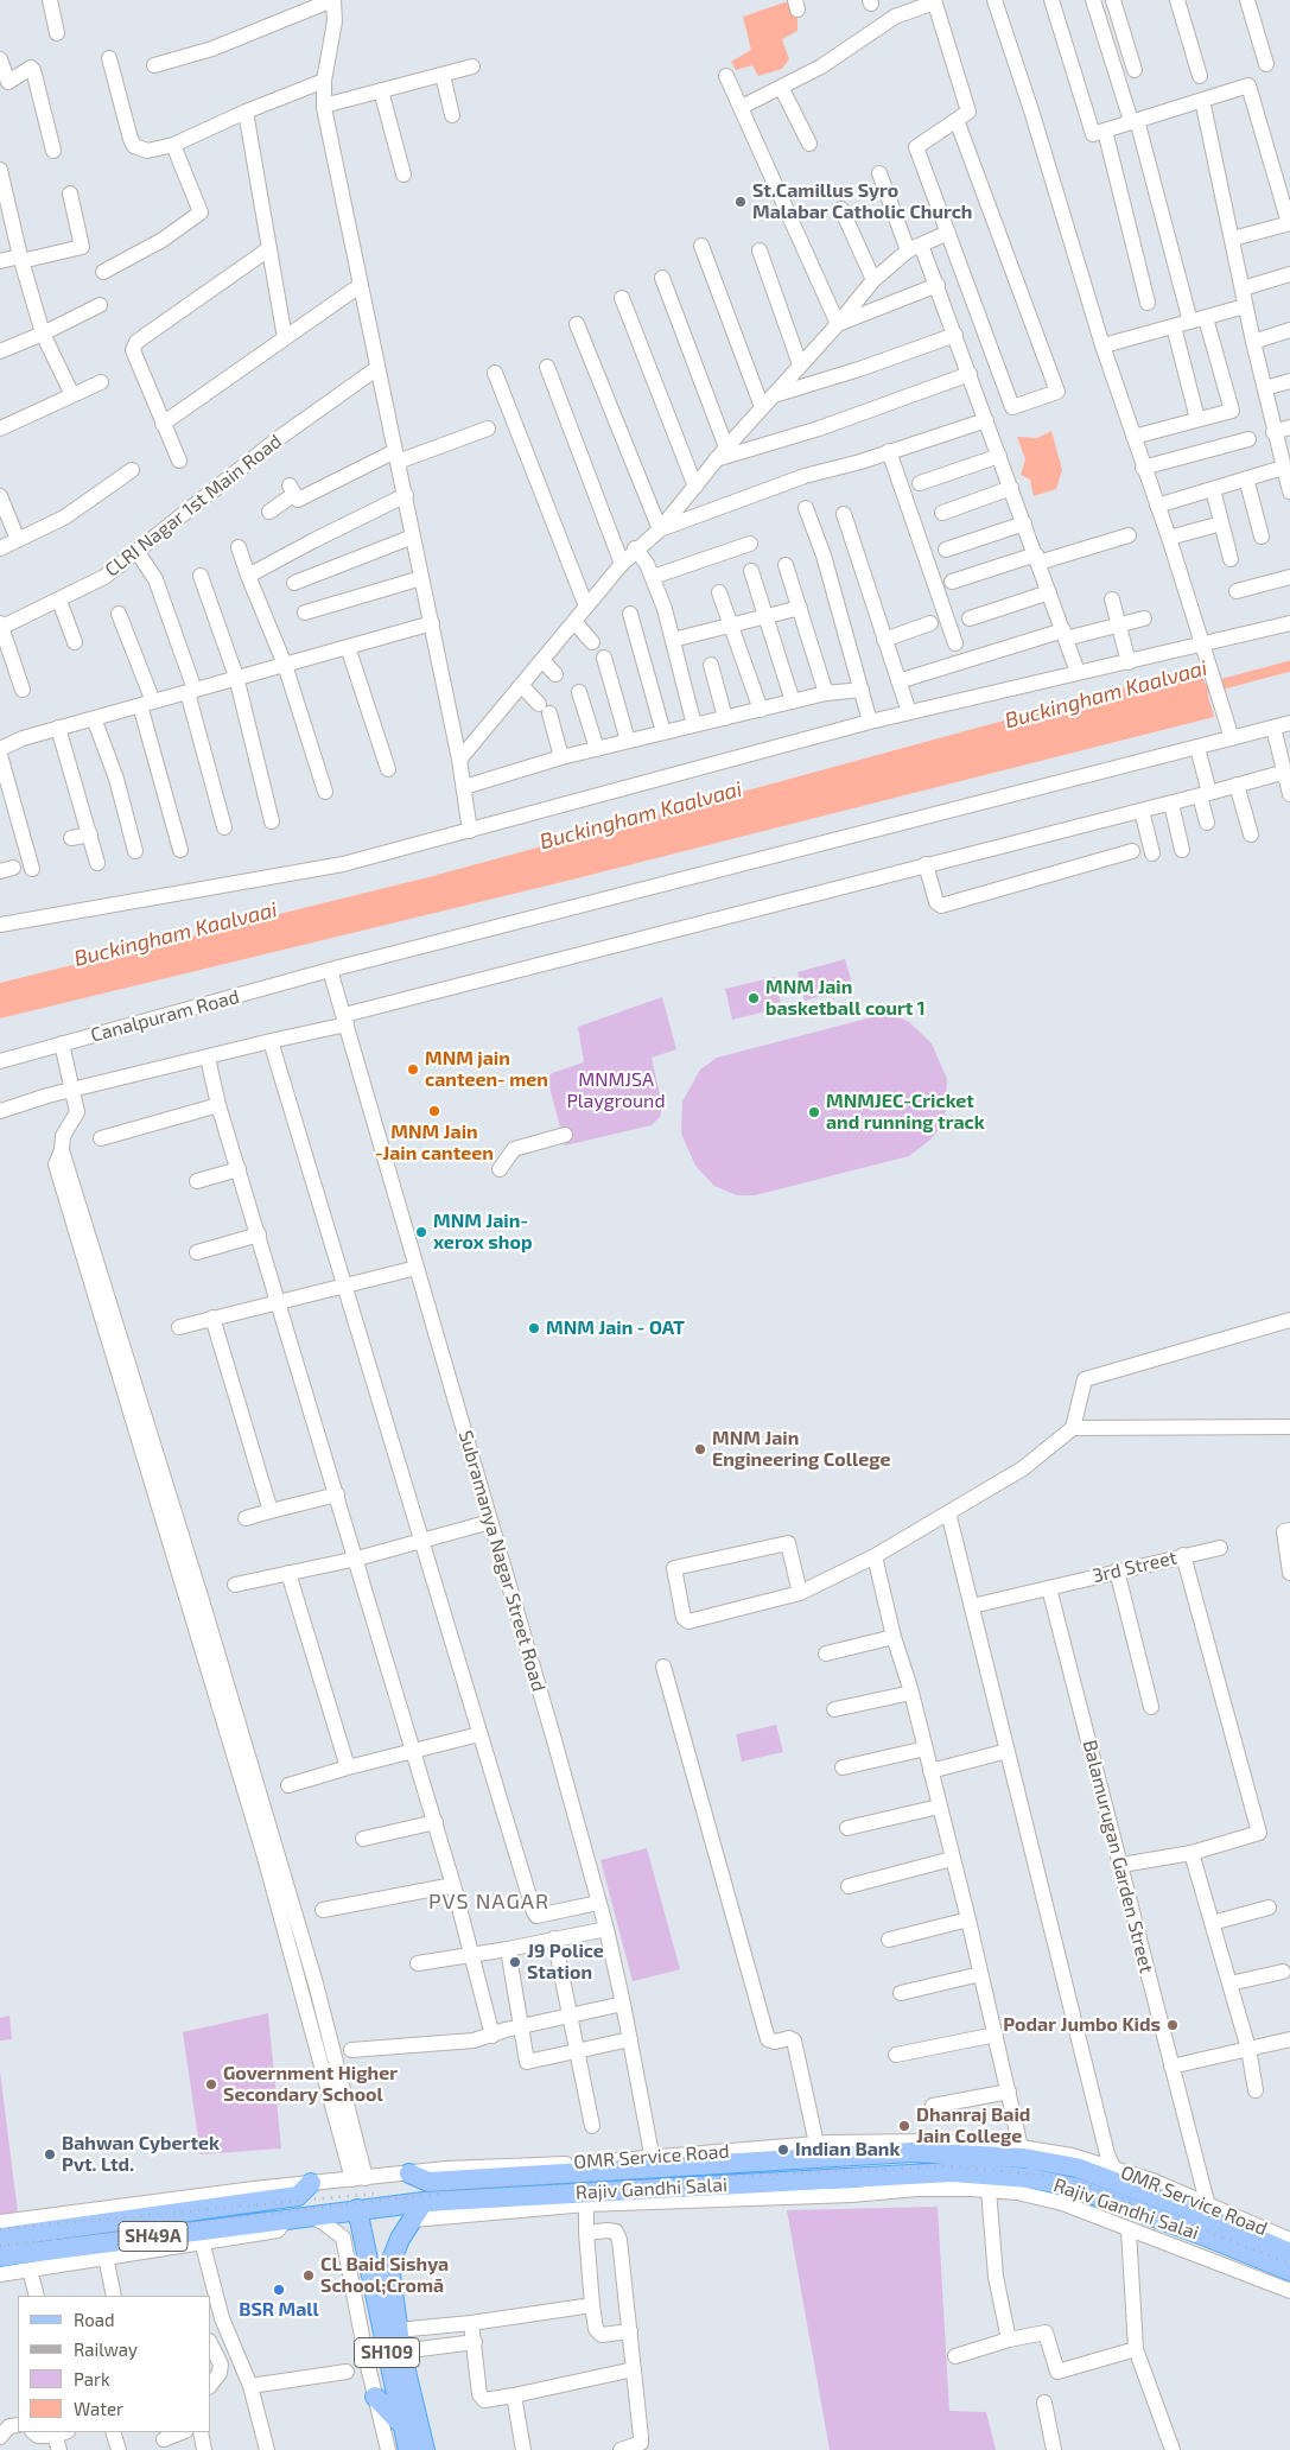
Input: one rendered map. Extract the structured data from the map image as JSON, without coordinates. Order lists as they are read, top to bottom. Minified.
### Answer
{"streets":{"main road":["Rajiv Gandhi Salai","SH49A","SH109"],"street":["CLRI Nagar 1st Main Road","Canalpuram Road","Subramanya Nagar Street Road","3rd Street","Balamurugan Garden Street","OMR Service Road"]},"crossings":[["Canalpuram Road","Subramanya Nagar Street Road"],["Subramanya Nagar Street Road","OMR Service Road"],["Subramanya Nagar Street Road","Rajiv Gandhi Salai"],["3rd Street","Balamurugan Garden Street"],["Balamurugan Garden Street","OMR Service Road"],["OMR Service Road","Rajiv Gandhi Salai"],["OMR Service Road","SH49A"],["Rajiv Gandhi Salai","SH109"]],"districts":["PVS NAGAR"],"water":["Buckingham Kaalvaai"],"parks":["MNMJSA Playground"],"places":["St.Camillus Syro Malabar Catholic Church","MNM Jain basketball court 1","MNM jain canteen- men","MNM Jain -Jain canteen","MNMJEC-Cricket and running track","MNM Jain- xerox shop","MNM Jain - OAT","MNM Jain Engineering College","J9 Police Station","Podar Jumbo Kids","Government Higher Secondary School","Dhanraj Baid Jain College","Indian Bank","Bahwan Cybertek Pvt. Ltd.","CL Baid Sishya School;Cromā","BSR Mall"],"legend":["Road","Railway","Park","Water"]}
